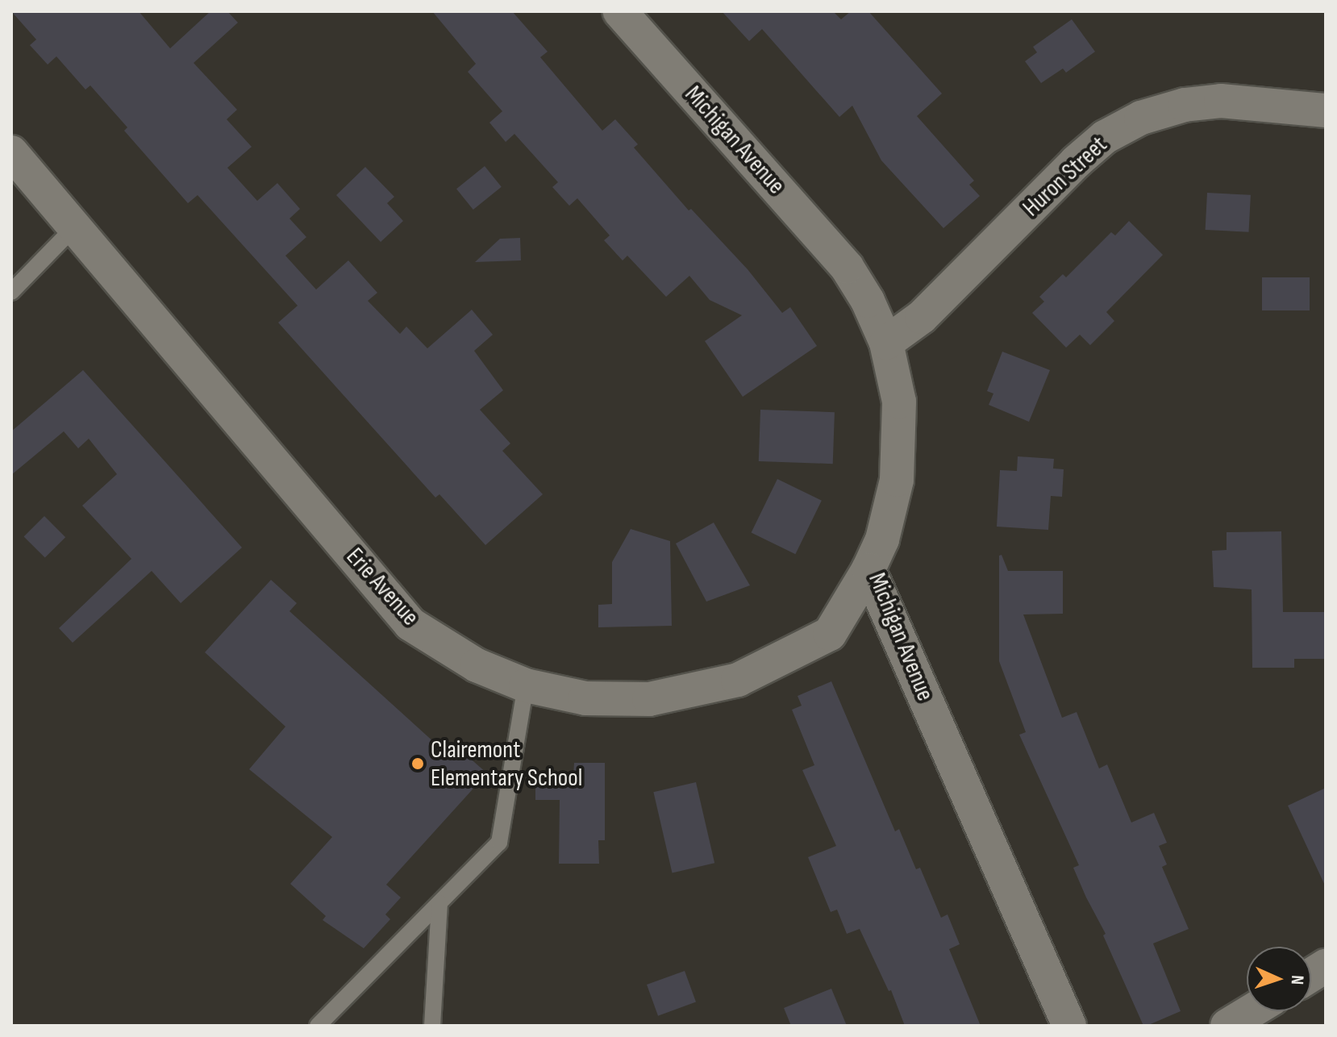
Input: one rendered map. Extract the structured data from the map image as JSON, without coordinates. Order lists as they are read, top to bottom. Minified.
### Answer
{"streets":{"street":["Michigan Avenue","Huron Street","Erie Avenue"]},"crossings":[["Michigan Avenue","Huron Street"],["Michigan Avenue","Erie Avenue"]],"places":["Clairemont Elementary School"],"north":"right"}
